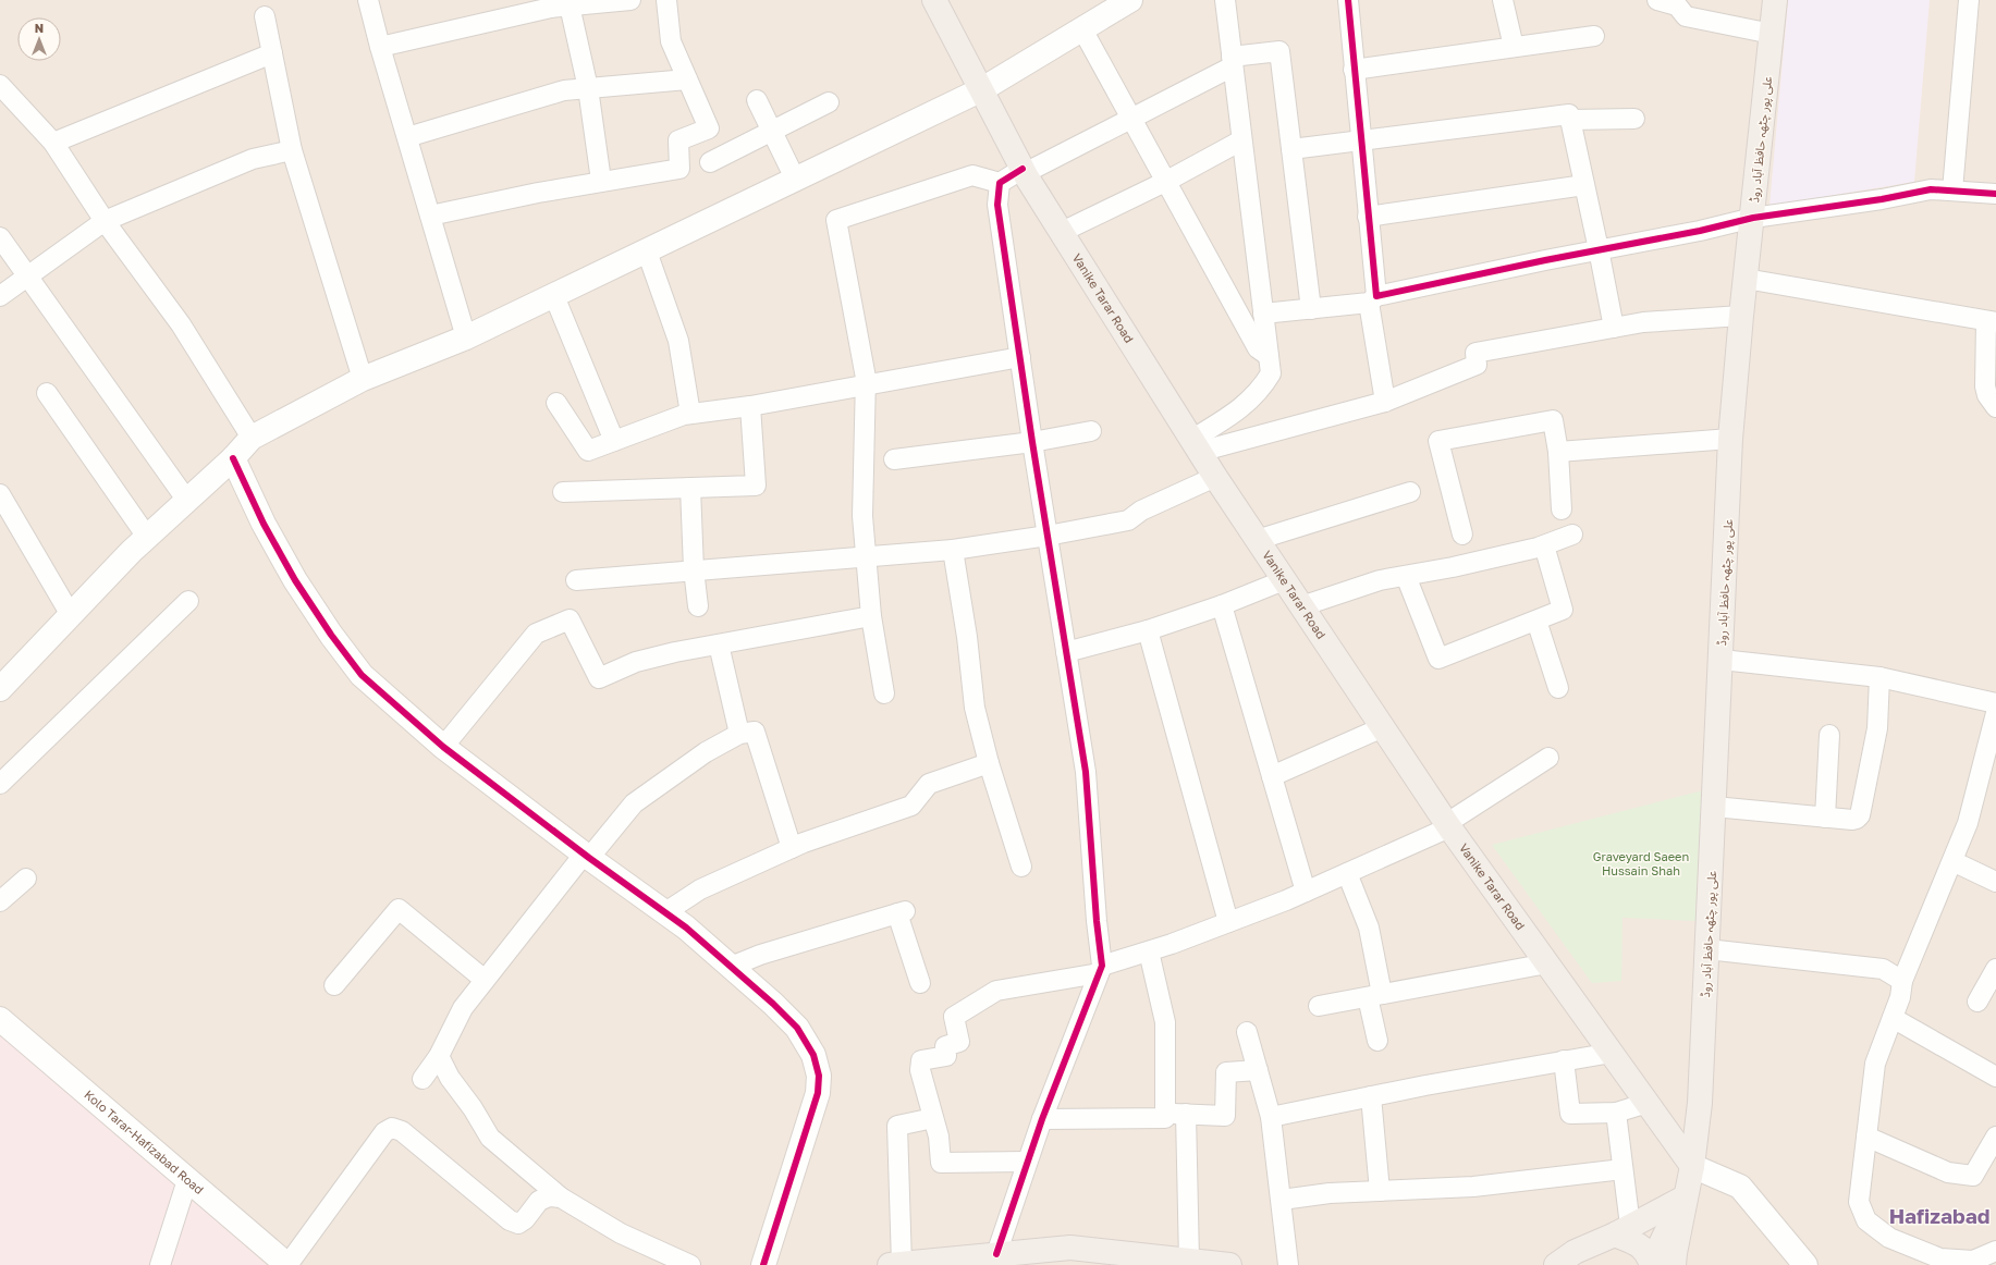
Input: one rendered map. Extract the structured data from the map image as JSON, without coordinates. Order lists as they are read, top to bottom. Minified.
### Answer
{"streets":{"main road":["علی پور چٹھہ حافظ آباد روڈ","Vanike Tarar Road","Kolo Tarar-Hafizabad Road"]},"crossings":[["علی پور چٹھہ حافظ آباد روڈ","Vanike Tarar Road"]],"districts":["Hafizabad"],"parks":["Graveyard Saeen Hussain Shah"],"north":"top"}
